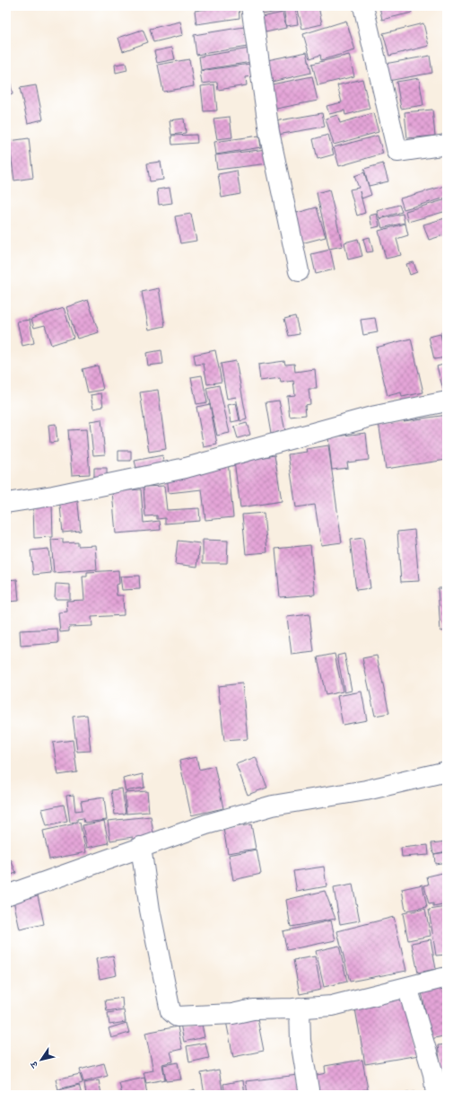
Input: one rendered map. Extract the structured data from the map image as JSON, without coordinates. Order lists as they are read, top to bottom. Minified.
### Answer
{"north":"bottom left"}
